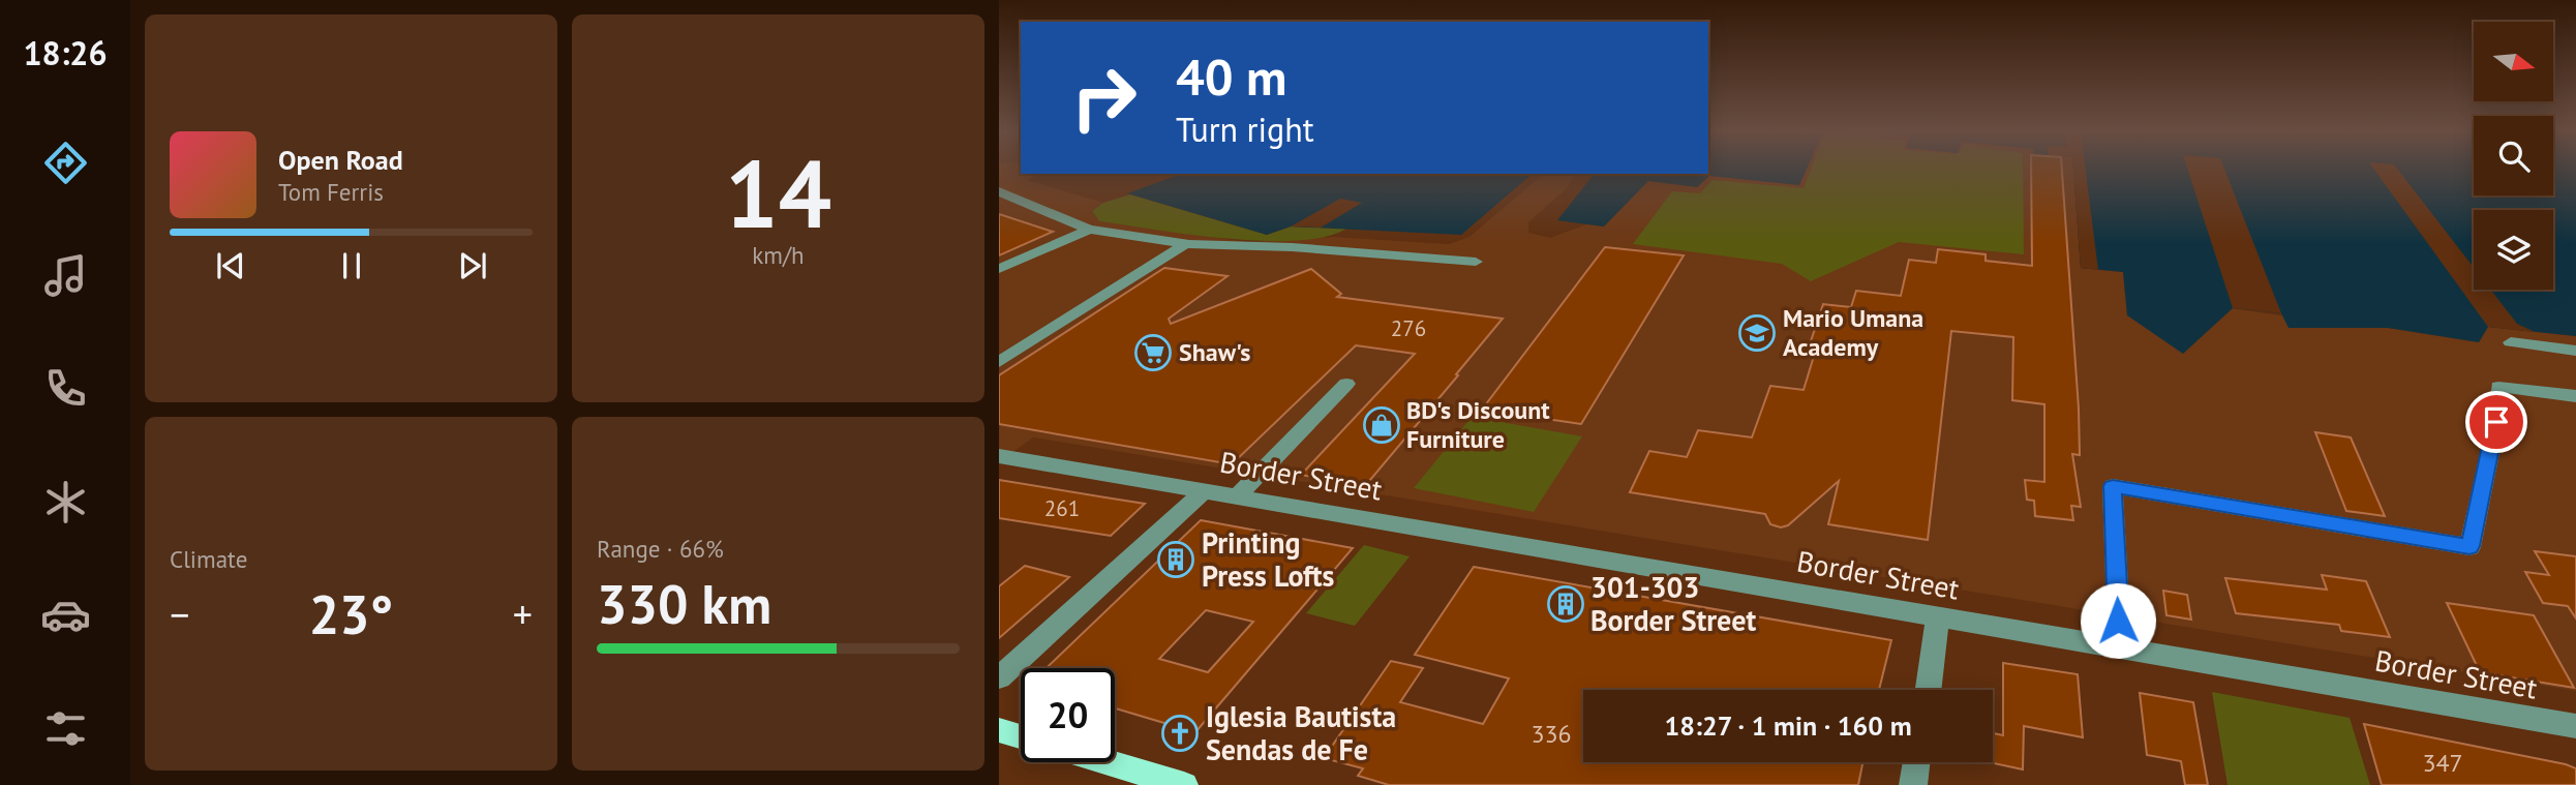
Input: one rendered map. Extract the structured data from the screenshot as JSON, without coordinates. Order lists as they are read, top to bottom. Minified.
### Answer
{"streets":{"street":["Border Street"]},"places":{"school or university":["Mario Umana Academy"],"supermarket":["Shaw's"],"shop":["BD's Discount Furniture"],"building":["Printing Press Lofts","301-303 Border Street"],"church":["Iglesia Bautista Sendas de Fe"]},"house_numbers":["276","261","336","347"],"north":"right","page":{"tabs":"18:26","tile":[["14","km/h"],"Climate",["Range · 66%","330 km"]],"turn":["40 m","Turn right"],"song":["Open Road","Tom Ferris"],"heat":["−","23°","+"],"limit":"20","trip":"18:27 · 1 min · 160 m"}}
